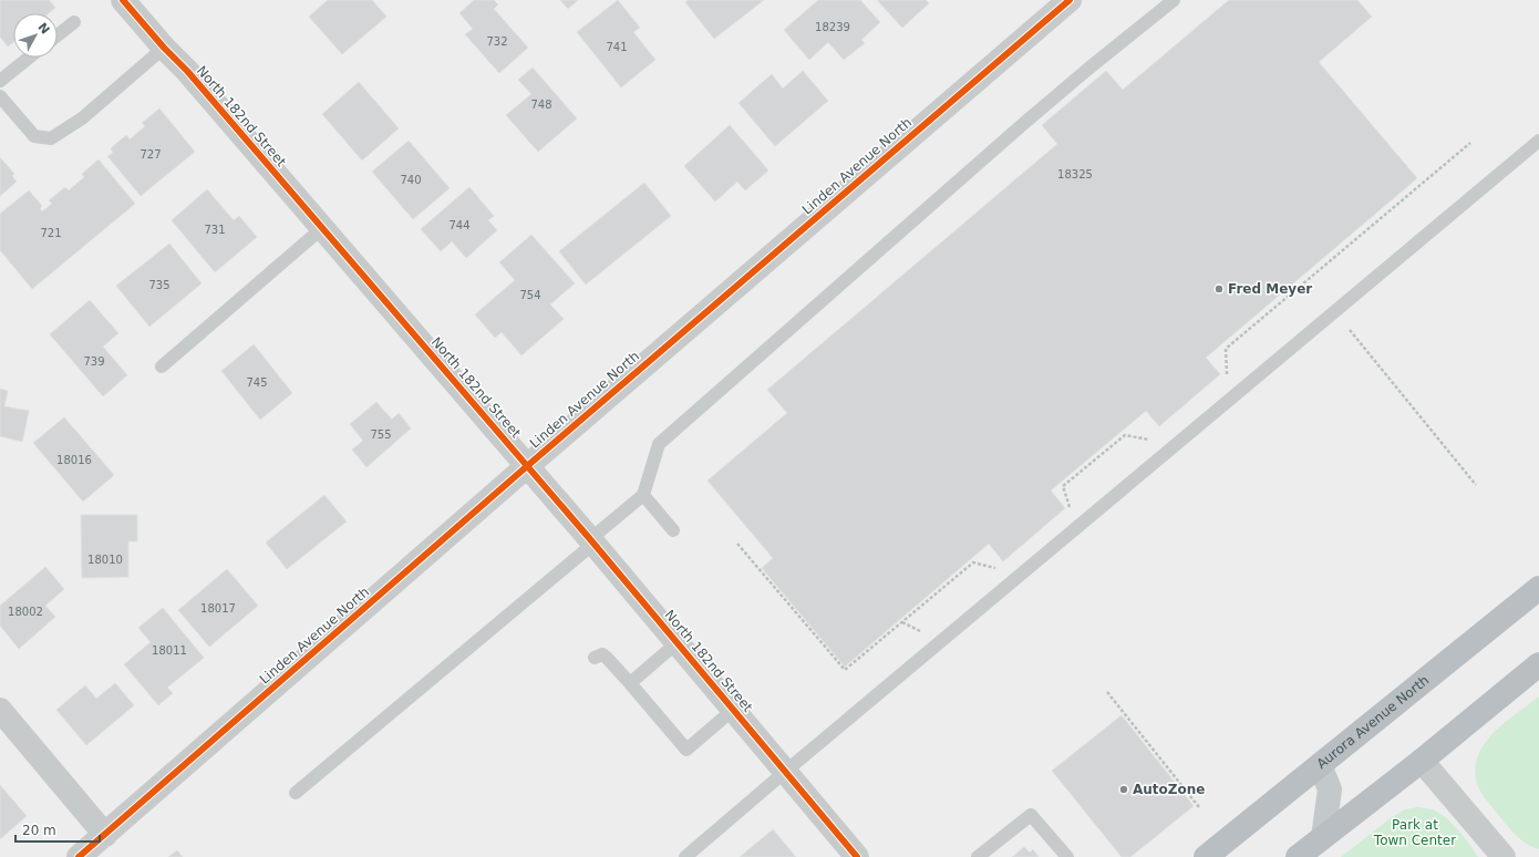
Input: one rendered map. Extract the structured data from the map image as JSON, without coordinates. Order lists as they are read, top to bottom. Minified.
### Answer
{"streets":{"highway":["Aurora Avenue North"],"street":["North 182nd Street","Linden Avenue North"]},"crossings":[["North 182nd Street","Linden Avenue North"]],"parks":["Park at Town Center"],"places":["Fred Meyer","AutoZone"],"house_numbers":["18239","732","741","748","727","18325","740","744","731","721","735","754","739","745","755","18016","18010","18017","18002","18011"],"scale_bar":"20 m","north":"top right"}
